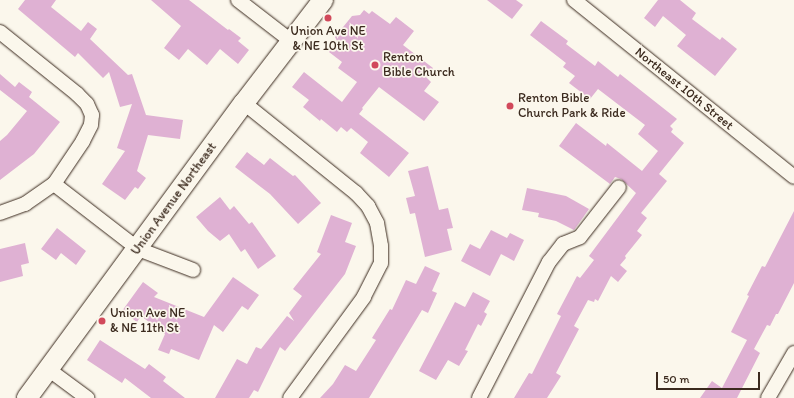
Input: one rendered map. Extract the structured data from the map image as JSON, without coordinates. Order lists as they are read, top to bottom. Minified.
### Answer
{"streets":{"street":["Northeast 10th Street","Union Avenue Northeast"]},"places":["Union Ave NE & NE 10th St","Renton Bible Church","Renton Bible Church Park & Ride","Union Ave NE & NE 11th St"],"scale_bar":"50 m"}
